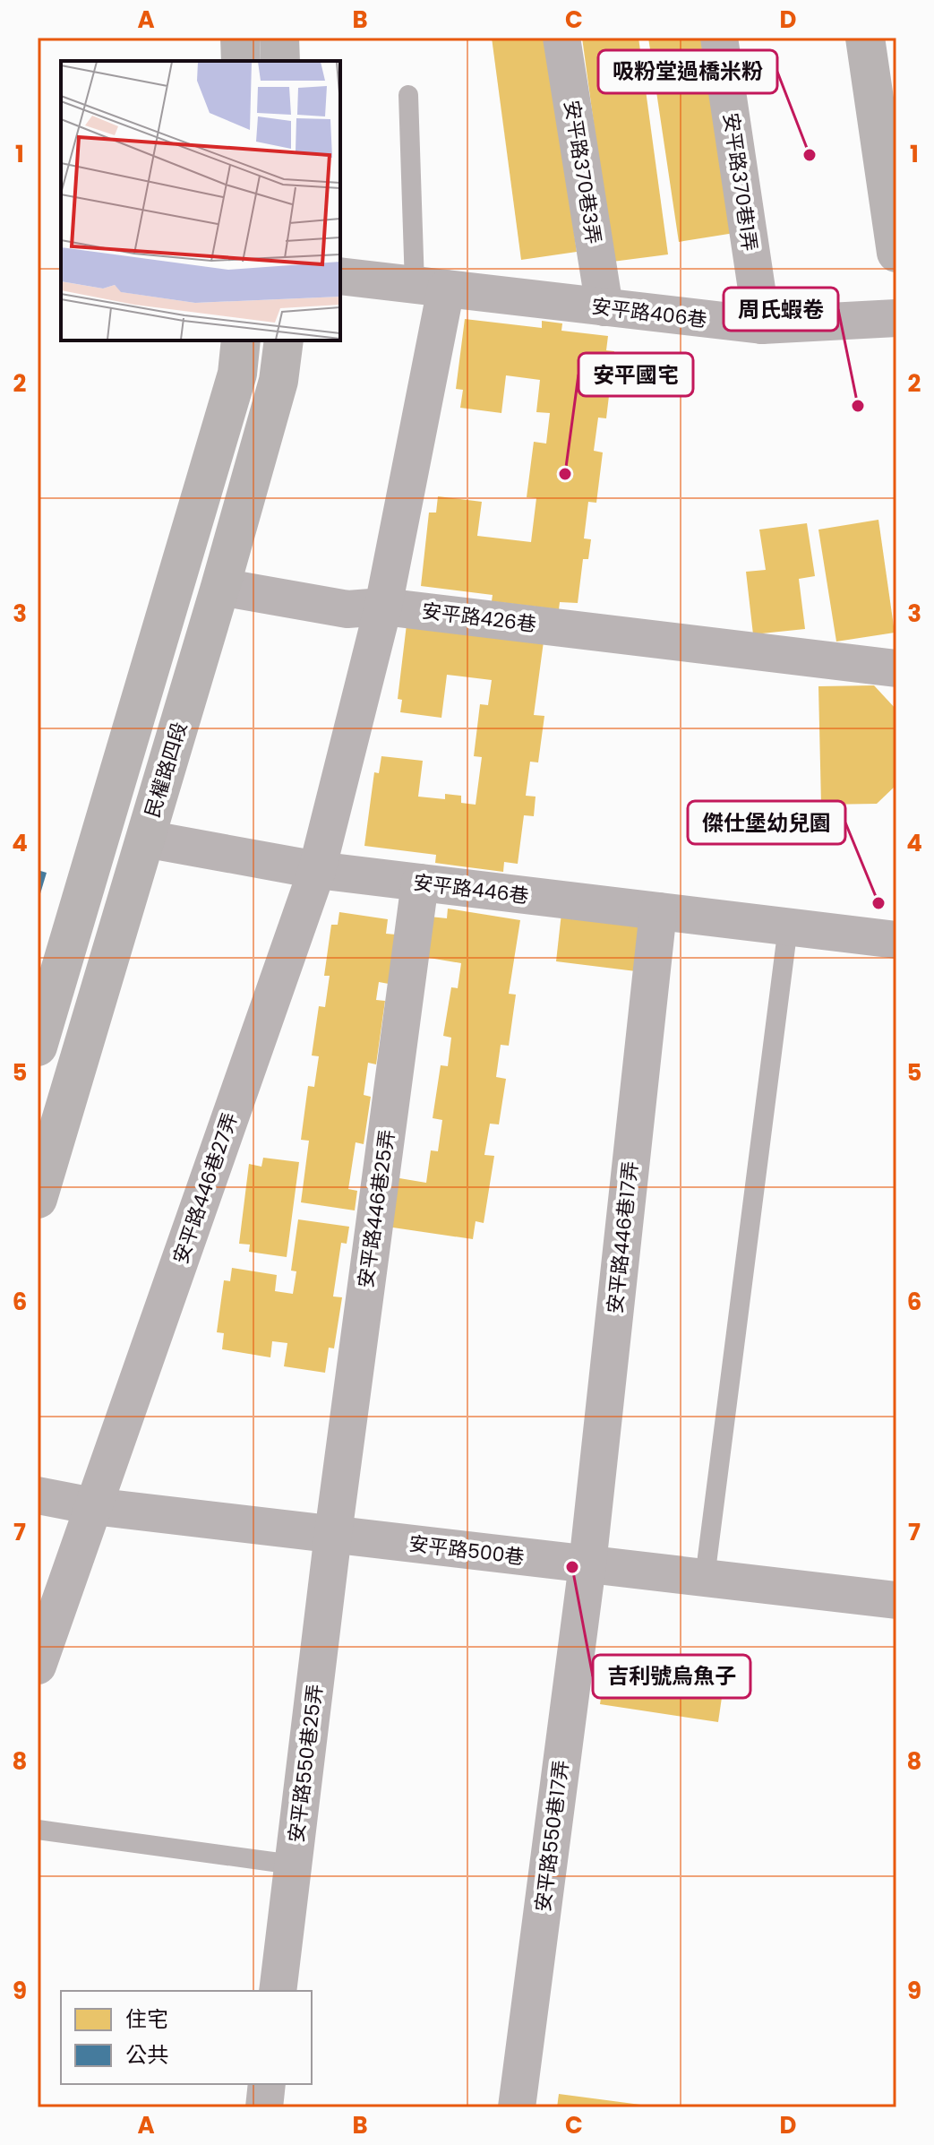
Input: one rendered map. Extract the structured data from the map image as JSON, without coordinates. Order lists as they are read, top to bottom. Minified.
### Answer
{"streets":{"street":["安平路370巷3弄","安平路370巷1弄","安平路406巷","安平路426巷","民權路四段","安平路446巷","安平路446巷27弄","安平路446巷25弄","安平路446巷17弄","安平路500巷","安平路550巷25弄","安平路550巷17弄"]},"crossings":[["安平路370巷3弄","安平路406巷"],["安平路370巷1弄","安平路406巷"],["安平路426巷","民權路四段"],["民權路四段","安平路446巷"],["安平路446巷","安平路446巷27弄"],["安平路446巷","安平路446巷25弄"],["安平路446巷","安平路446巷17弄"],["安平路446巷27弄","安平路500巷"],["安平路446巷25弄","安平路500巷"],["安平路446巷25弄","安平路550巷25弄"],["安平路446巷17弄","安平路500巷"],["安平路446巷17弄","安平路550巷17弄"],["安平路500巷","安平路550巷25弄"],["安平路500巷","安平路550巷17弄"]],"places":["吸粉堂過橋米粉","周氏蝦卷","安平國宅","傑仕堡幼兒園","吉利號烏魚子"],"legend":["住宅","公共"],"grid":{"columns":["A","B","C","D"],"rows":["1","2","3","4","5","6","7","8","9"]}}
